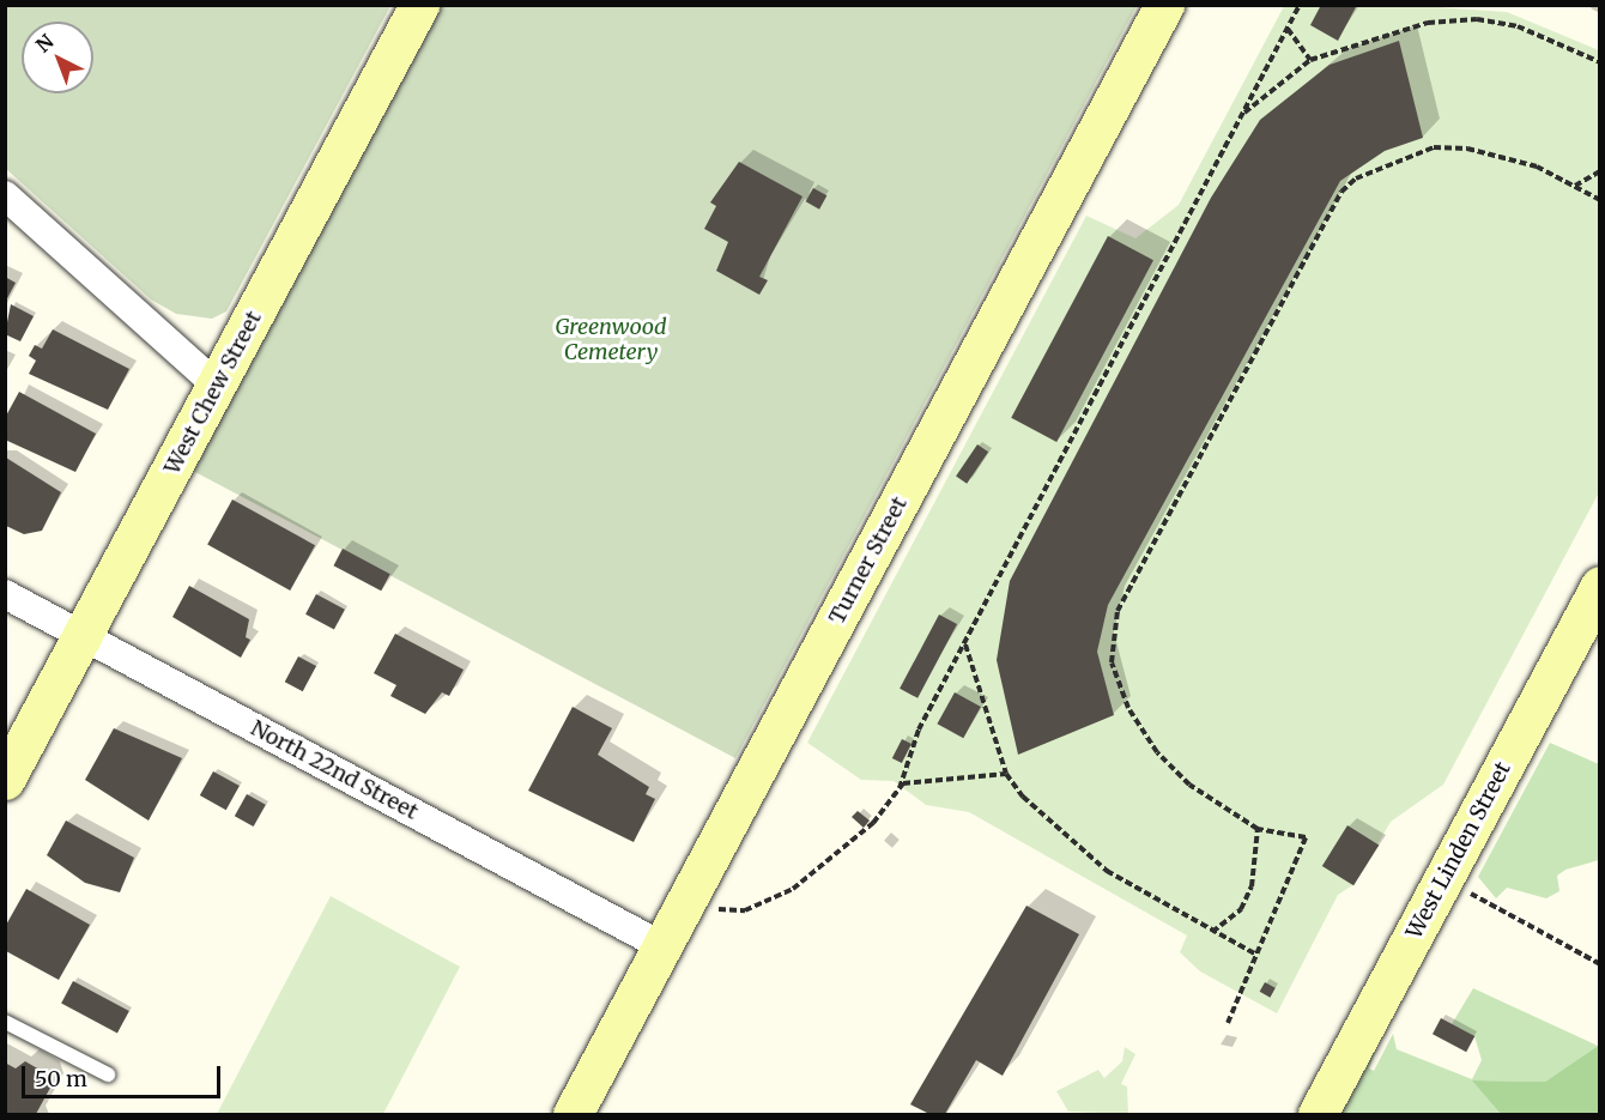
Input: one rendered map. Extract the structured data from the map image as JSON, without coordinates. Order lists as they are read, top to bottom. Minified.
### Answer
{"streets":{"street":["West Chew Street","Turner Street","North 22nd Street","West Linden Street"]},"crossings":[["West Chew Street","North 22nd Street"],["Turner Street","North 22nd Street"]],"parks":["Greenwood Cemetery"],"scale_bar":"50 m","north":"top left"}
